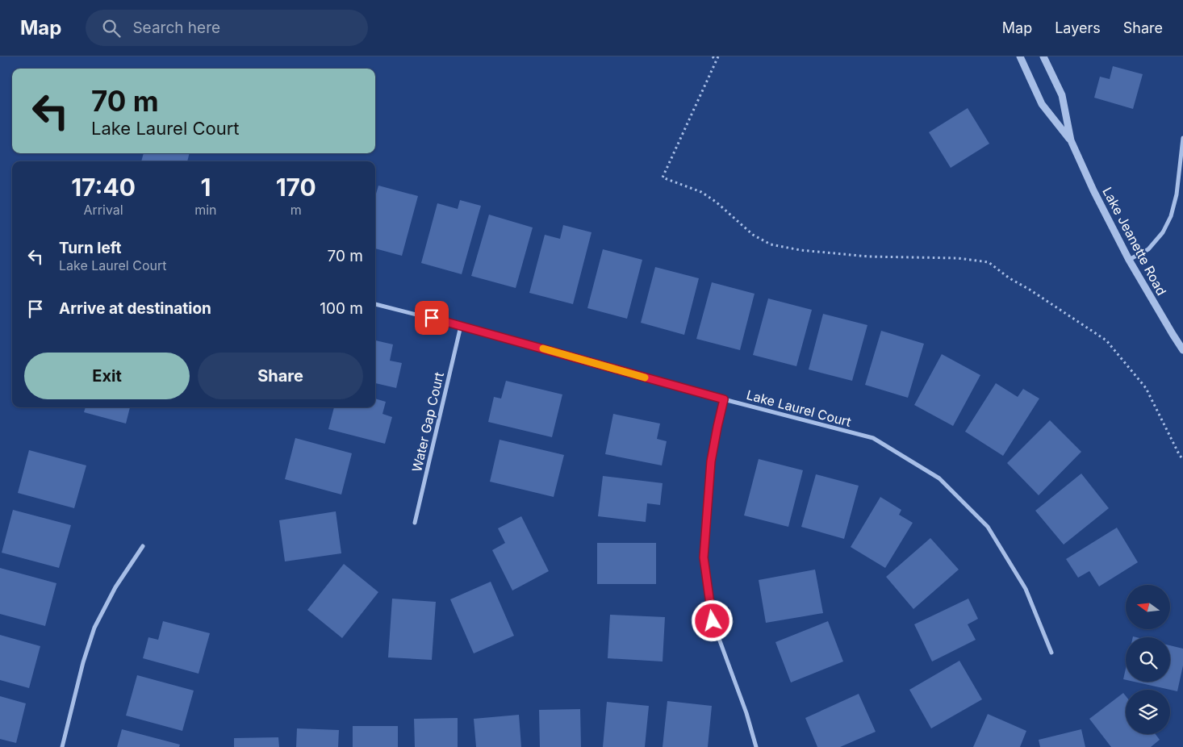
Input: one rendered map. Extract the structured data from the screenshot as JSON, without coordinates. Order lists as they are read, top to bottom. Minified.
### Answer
{"streets":{"street":["Lake Jeanette Road","Lake Laurel Court","Water Gap Court"]},"crossings":[["Lake Laurel Court","Water Gap Court"]],"north":"left","page":{"header":"Map","search":"Search here","nav":["Map","Layers","Share"],"turn":["70 m","Lake Laurel Court"],"eta":["17:40","Arrival","1","min","170","m"],"list":[{"name":"Turn left","note":"Lake Laurel Court","value":"70 m"},{"name":"Arrive at destination","value":"100 m"}],"buttons":["Exit","Share"]}}
